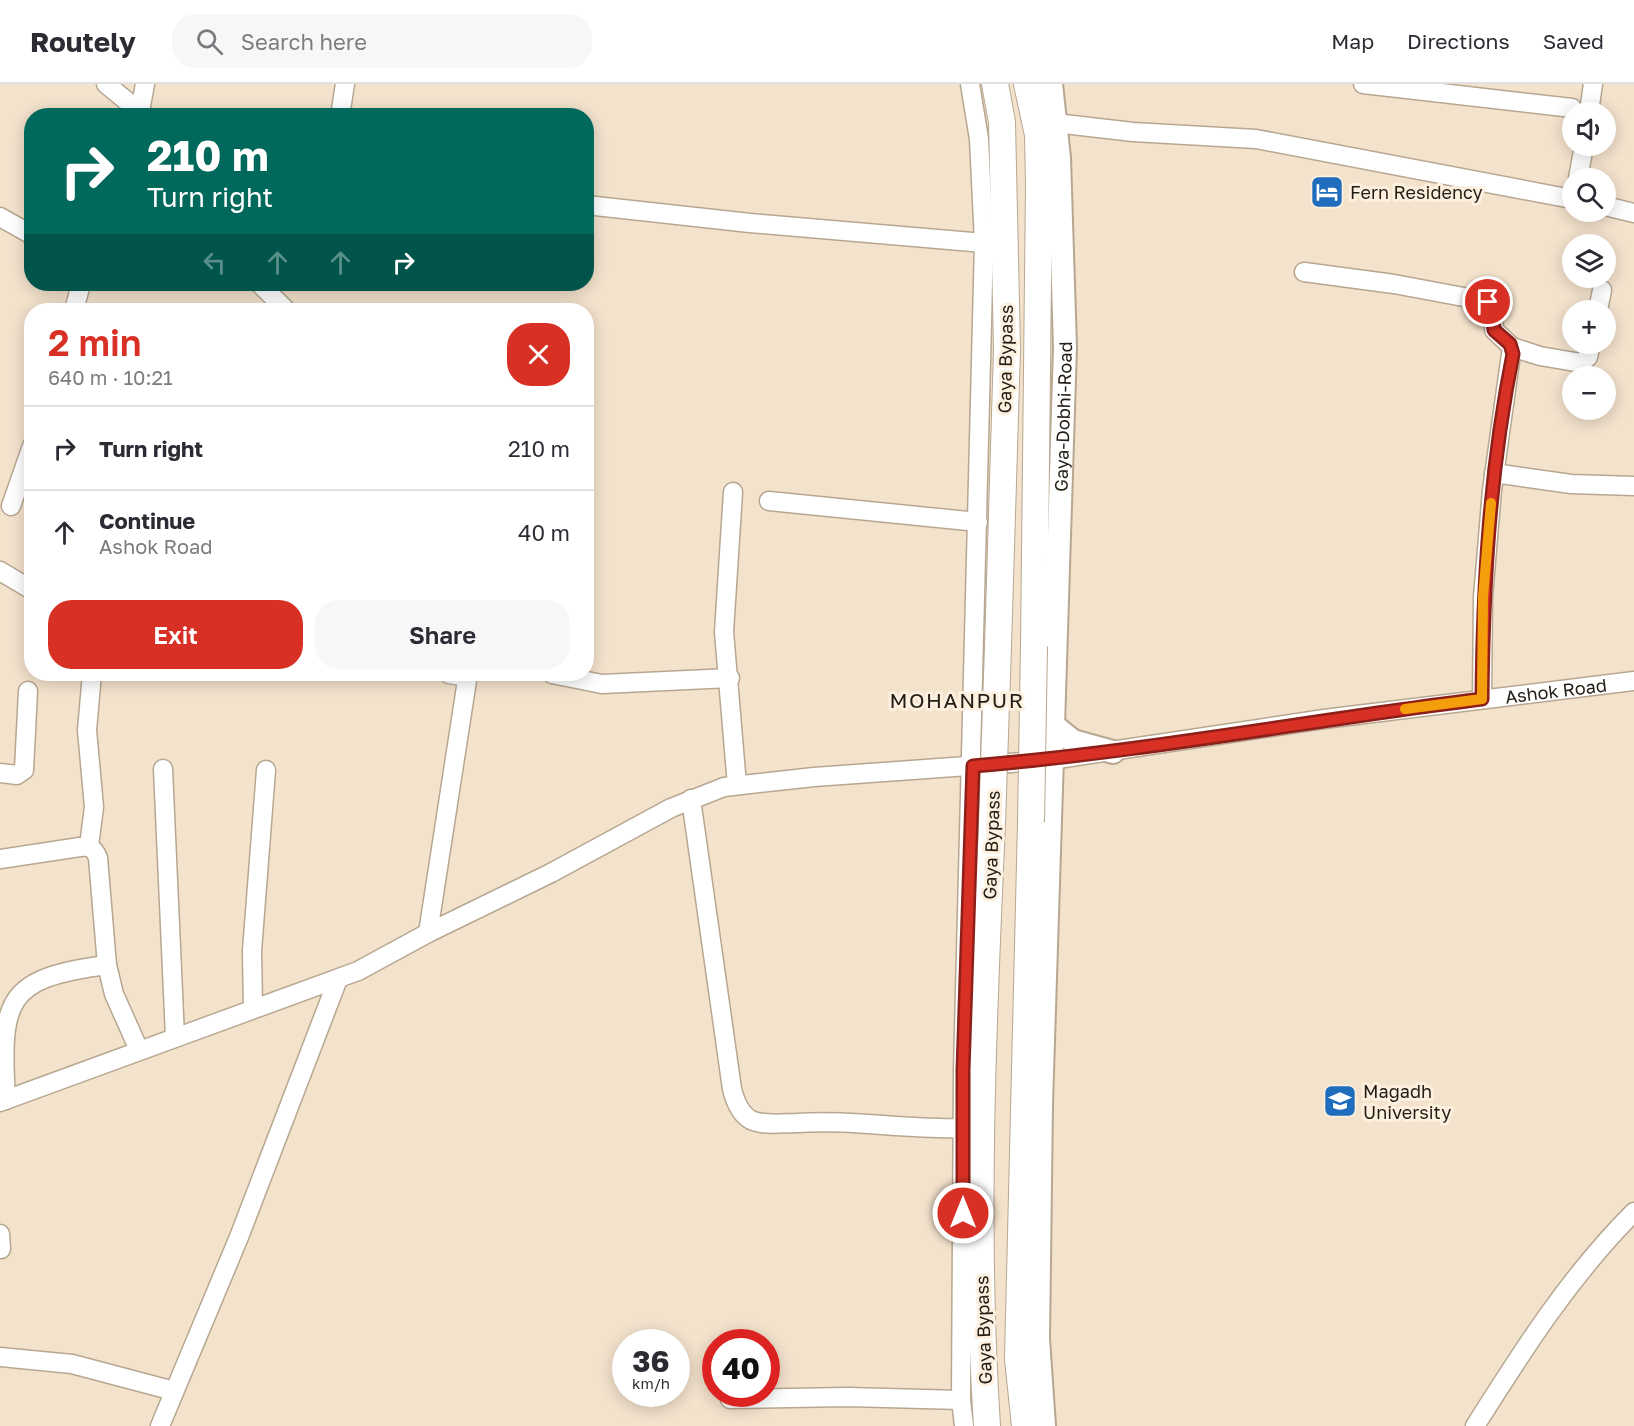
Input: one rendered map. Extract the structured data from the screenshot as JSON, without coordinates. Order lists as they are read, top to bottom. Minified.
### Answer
{"streets":{"highway":["Gaya Bypass"],"main road":["Gaya-Dobhi-Road"],"street":["Ashok Road"]},"crossings":[["Gaya-Dobhi-Road","Ashok Road"]],"districts":["MOHANPUR"],"places":{"hotel":["Fern Residency"],"school or university":["Magadh University"]},"page":{"header":"Routely","search":"Search here","nav":["Map","Directions","Saved"],"map_buttons":["+","−"],"turn":["210 m","Turn right"],"heading":["2 min","640 m · 10:21"],"list":[{"name":"Turn right","value":"210 m"},{"name":"Continue","note":"Ashok Road","value":"40 m"}],"buttons":["Exit","Share"],"speed":"36 km/h","limit":"40"}}
